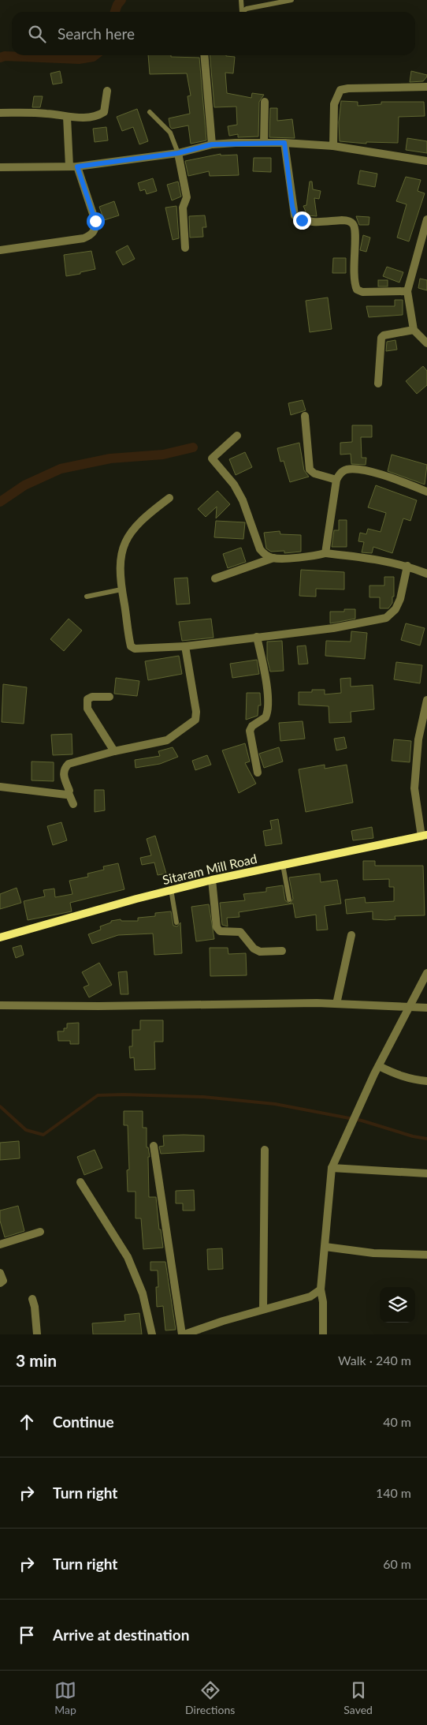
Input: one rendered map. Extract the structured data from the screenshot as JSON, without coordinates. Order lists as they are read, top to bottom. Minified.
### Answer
{"streets":{"main road":["Sitaram Mill Road"]},"page":{"search":"Search here","heading":["3 min","Walk · 240 m"],"list":[["Continue","40 m"],["Turn right","140 m"],["Turn right","60 m"],"Arrive at destination"],"nav":["Map","Directions","Saved"]}}
